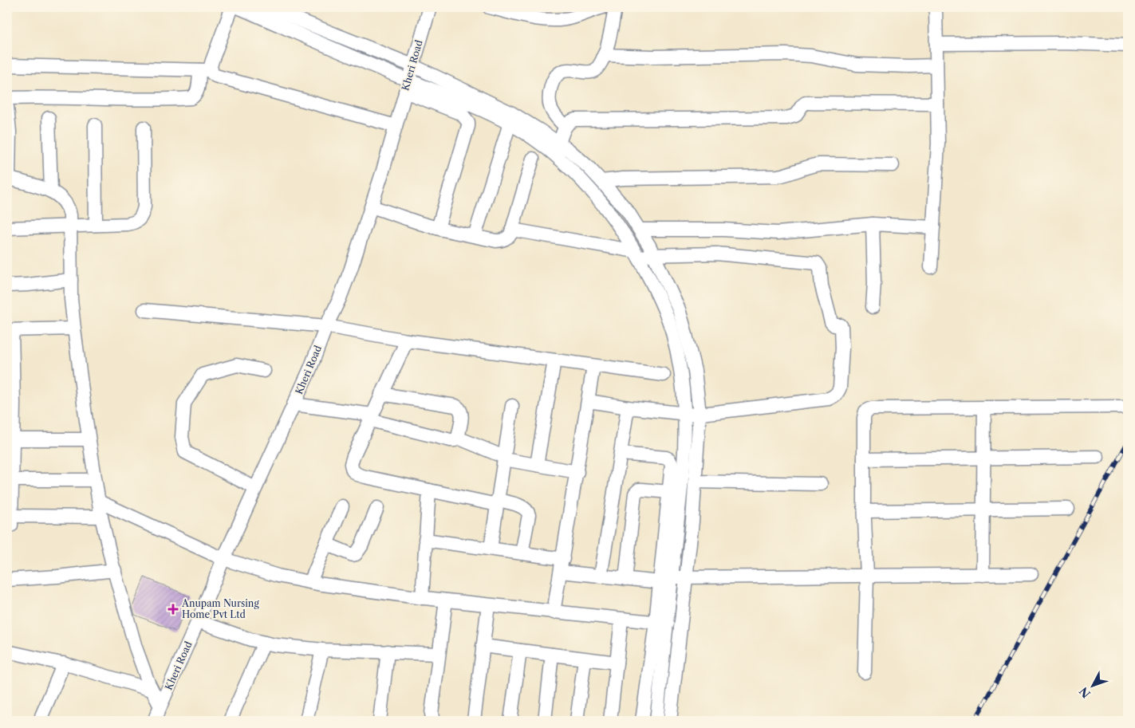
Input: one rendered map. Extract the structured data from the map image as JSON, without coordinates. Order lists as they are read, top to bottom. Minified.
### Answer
{"streets":{"street":["Kheri Road"]},"places":{"health":["Anupam Nursing Home Pvt Ltd"]},"north":"bottom left"}
